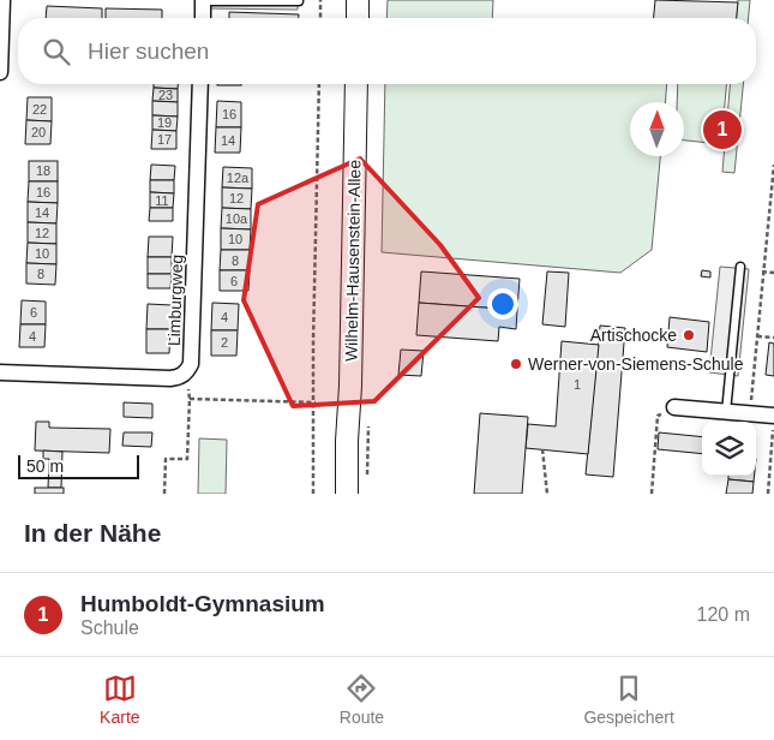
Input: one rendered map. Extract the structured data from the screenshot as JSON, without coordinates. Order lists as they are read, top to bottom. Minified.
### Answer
{"streets":{"street":["Wilhelm-Hausenstein-Allee","Limburgweg"]},"places":["Artischocke","Werner-von-Siemens-Schule"],"house_numbers":["23","22","16","19","20","17","14","18","12a","16","12","11","14","10a","12","10","10","8","8","6","6","4","4","2","1"],"scale_bar":"50 m","north":"top","page":{"search":"Hier suchen","pins":"1","scale":"50 m","heading":"In der Nähe","list":[{"mark":"1","name":"Humboldt-Gymnasium","note":"Schule","value":"120 m"}],"nav":["Karte","Route","Gespeichert"]}}
